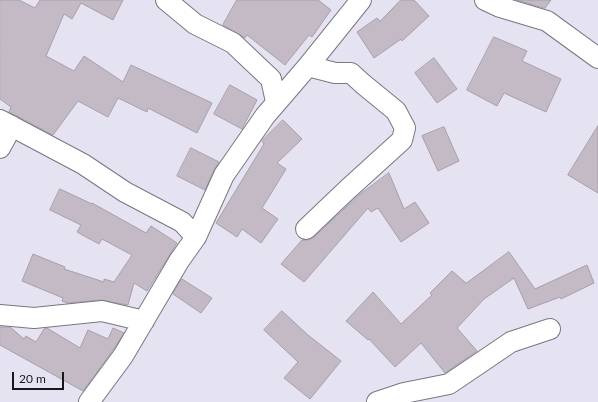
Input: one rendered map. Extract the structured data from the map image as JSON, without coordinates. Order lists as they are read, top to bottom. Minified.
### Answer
{"scale_bar":"20 m"}
